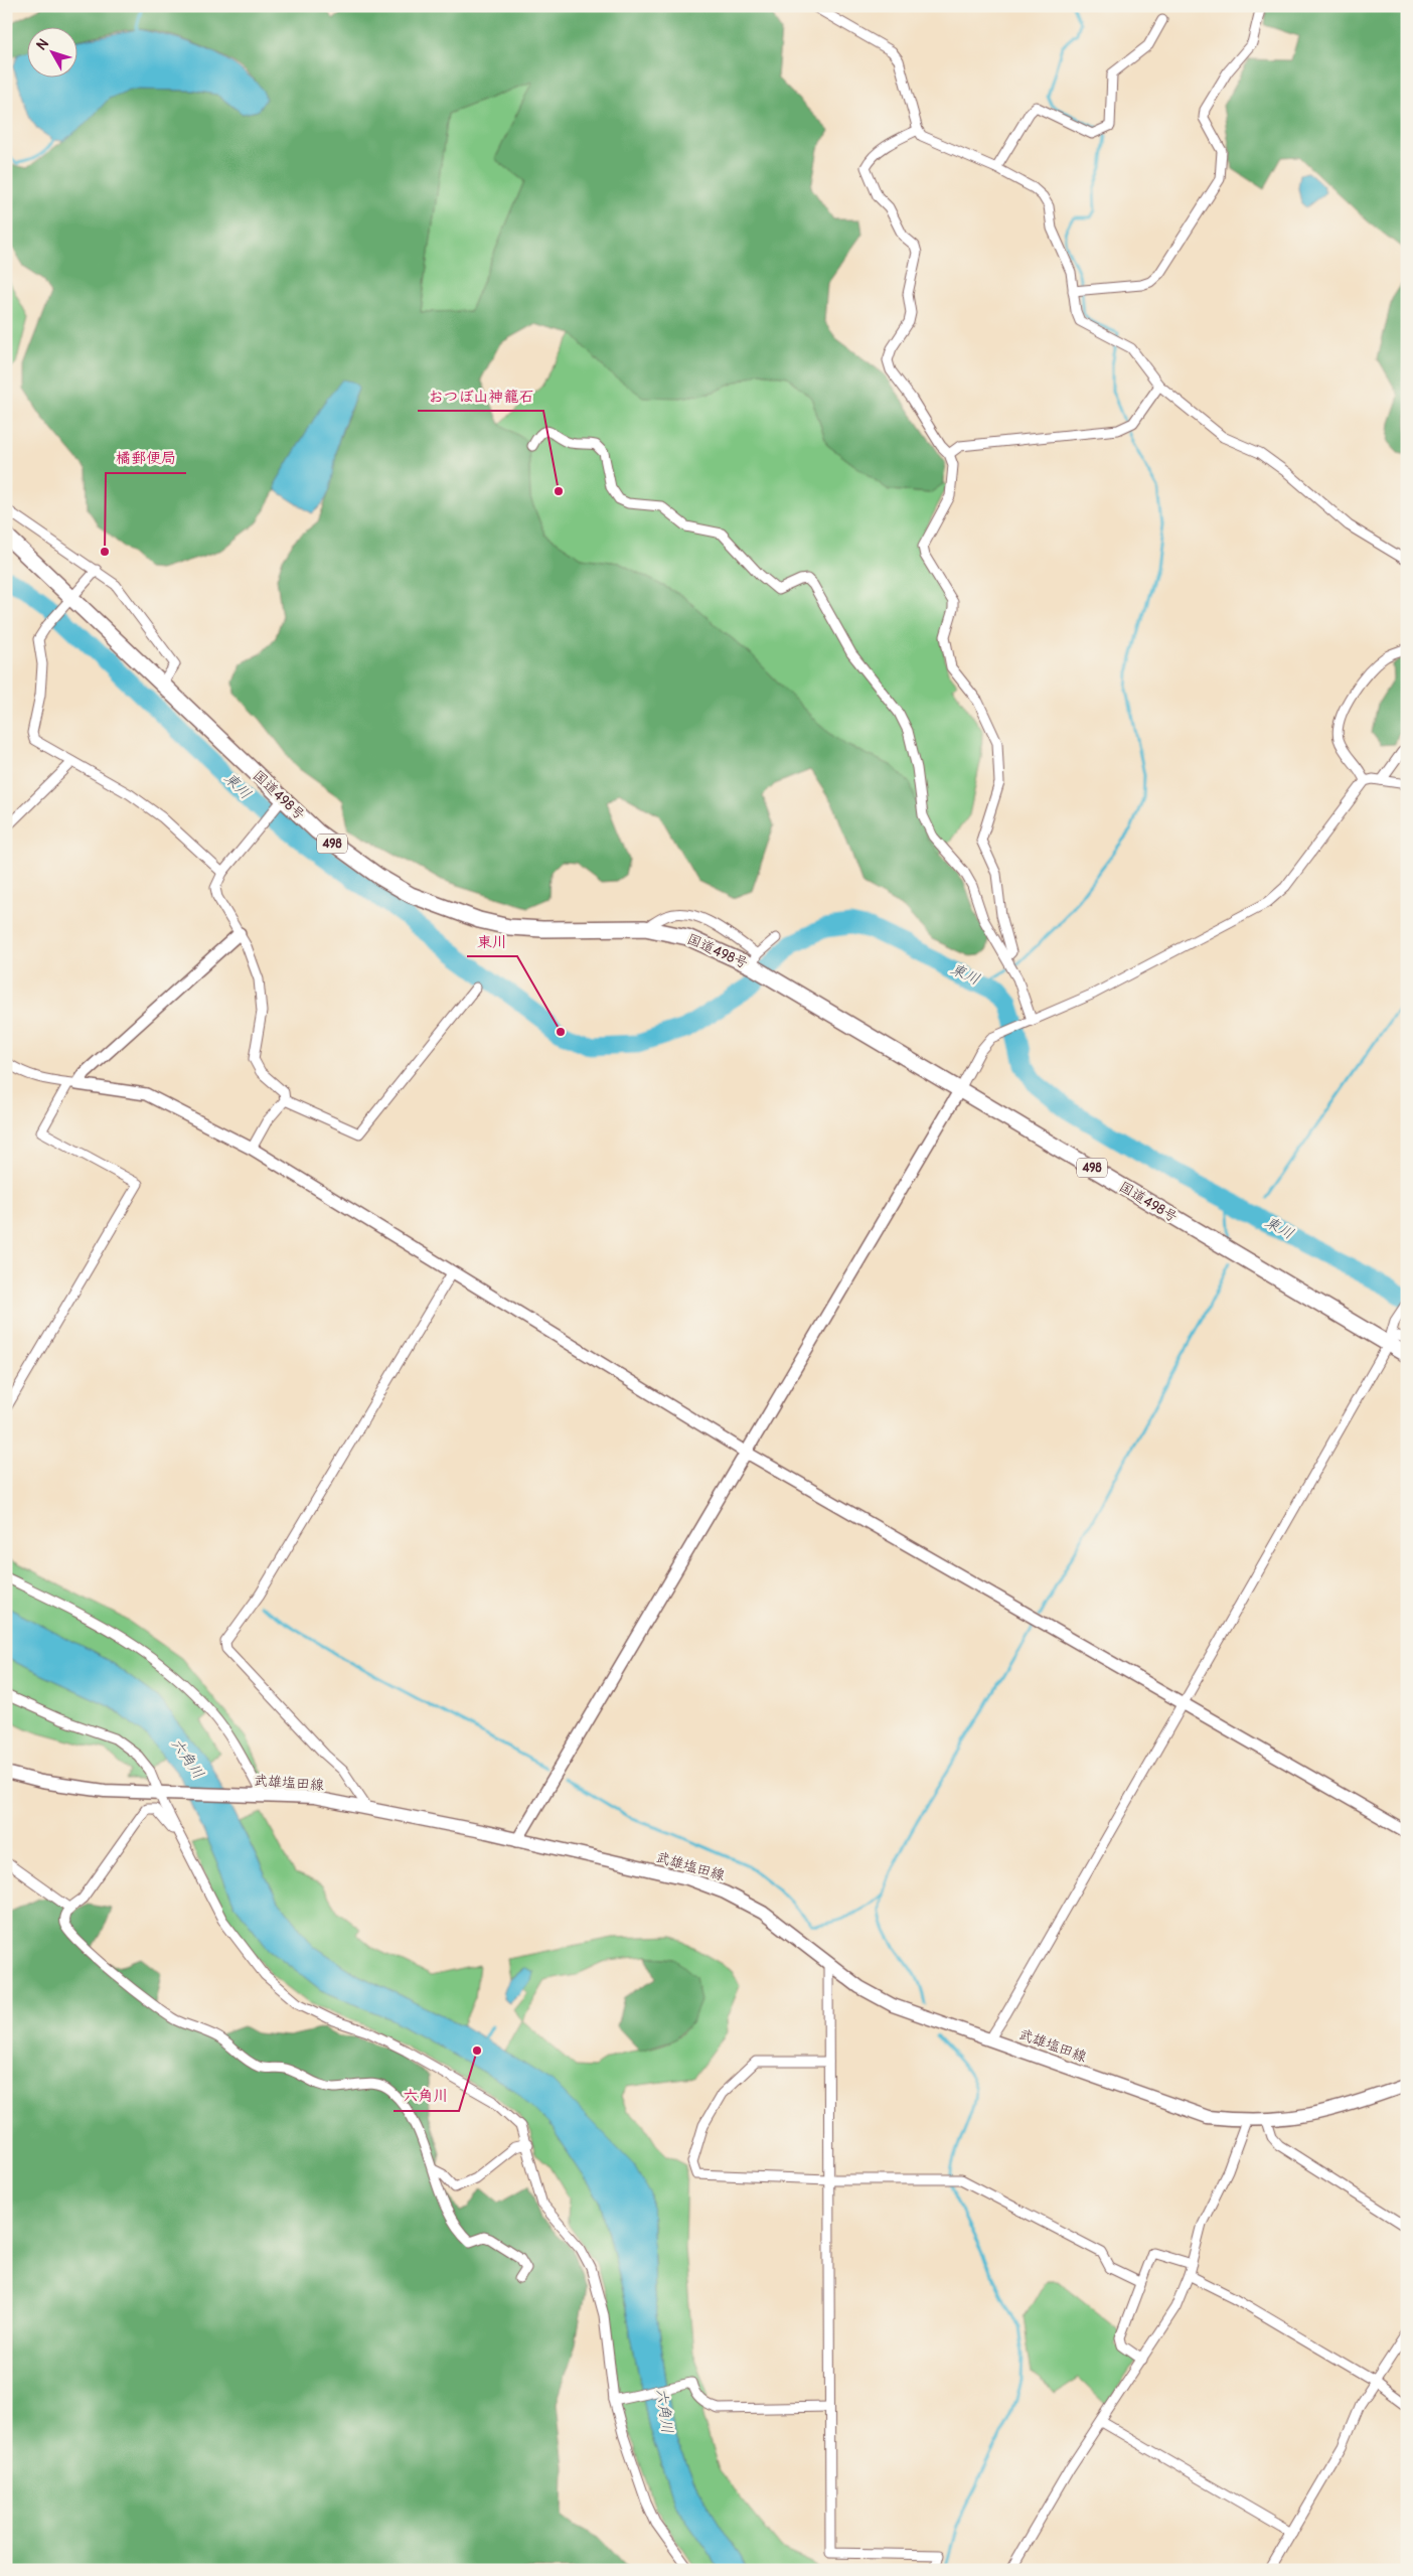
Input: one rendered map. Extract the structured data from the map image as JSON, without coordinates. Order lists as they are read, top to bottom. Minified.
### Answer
{"streets":{"highway":["国道498号","498"],"main road":["武雄塩田線"]},"water":["東川","六角川"],"places":["おつぼ山神籠石","橘郵便局","東川","六角川"],"north":"top left"}
